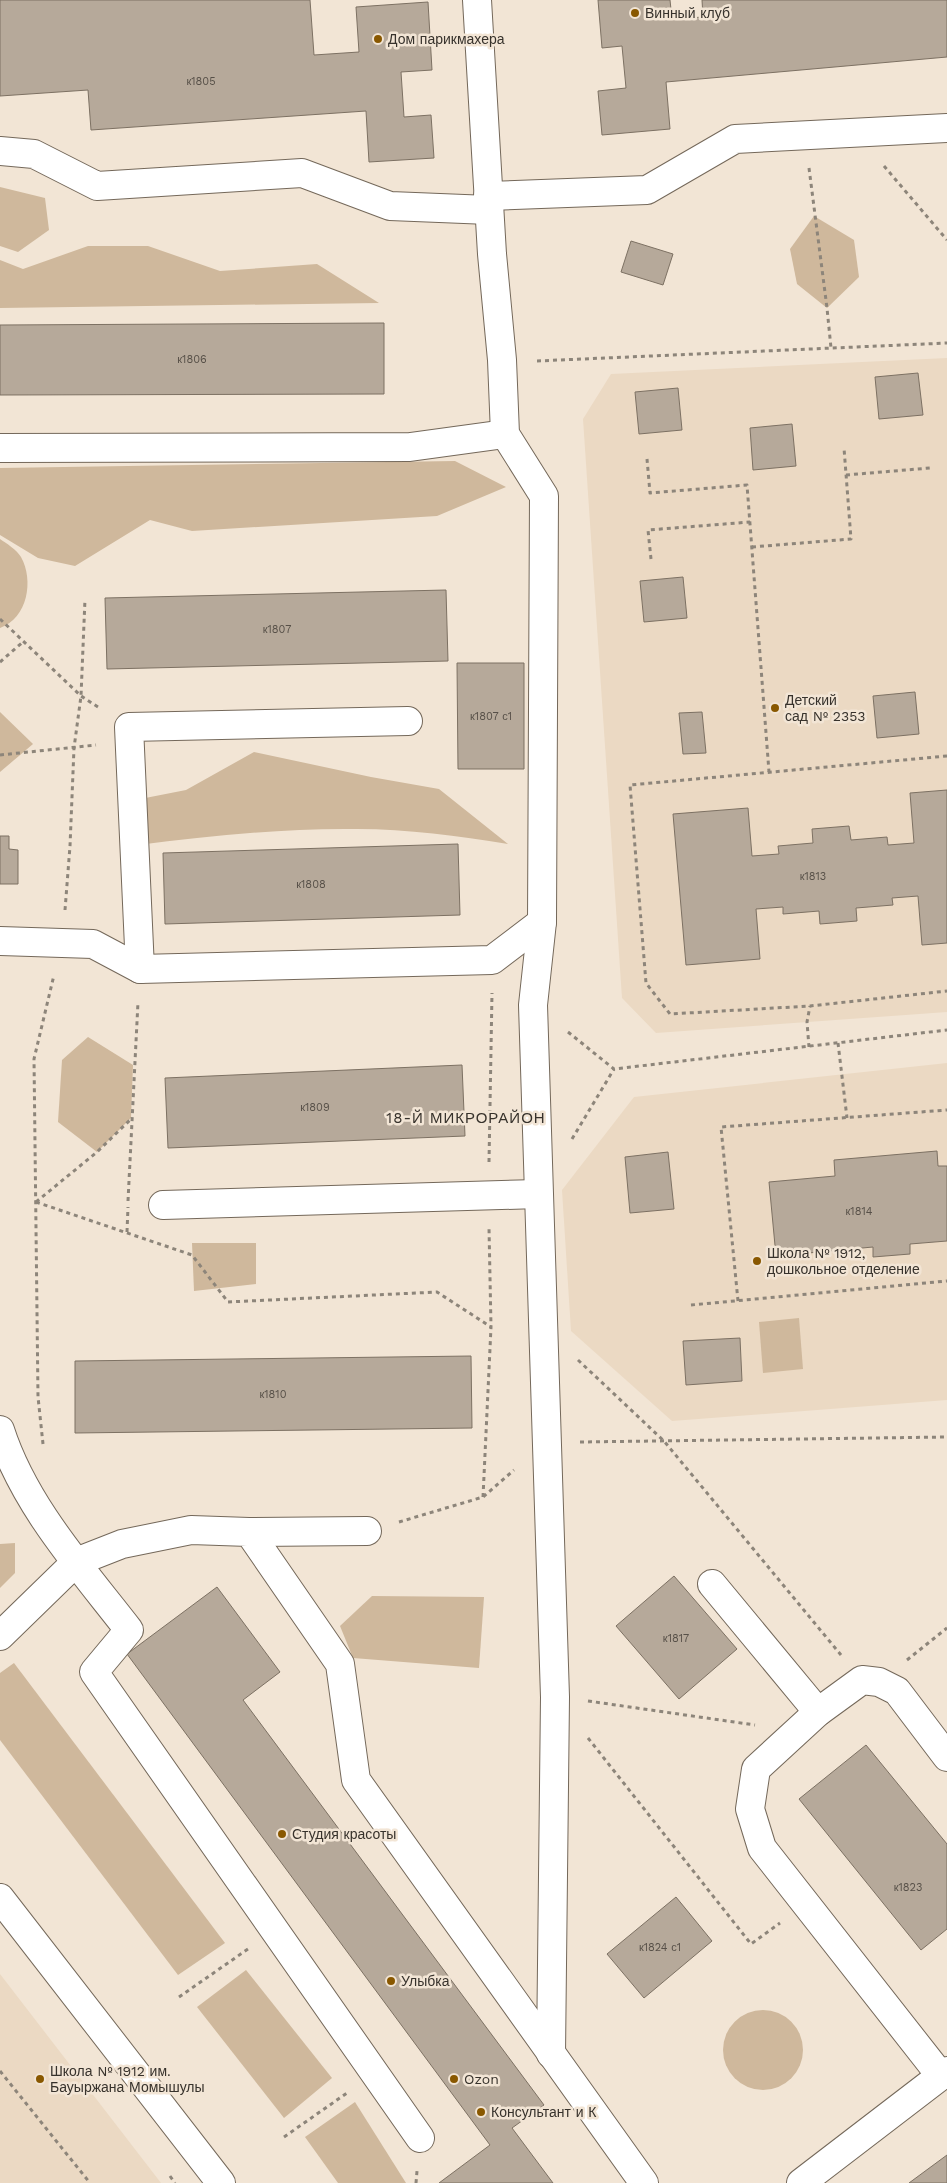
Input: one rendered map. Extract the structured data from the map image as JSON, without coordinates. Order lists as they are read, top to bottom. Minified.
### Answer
{"districts":["18-Й МИКРОРАЙОН"],"places":["Винный клуб","Дом парикмахера","Детский сад № 2353","Школа № 1912, дошкольное отделение","Студия красоты","Улыбка","Школа № 1912 им. Бауыржана Момышулы","Ozon","Консультант и К"],"house_numbers":["к1805","к1806","к1807","к1807 с1","к1813","к1808","к1809","к1814","к1810","к1817","к1823","к1824 с1"]}
